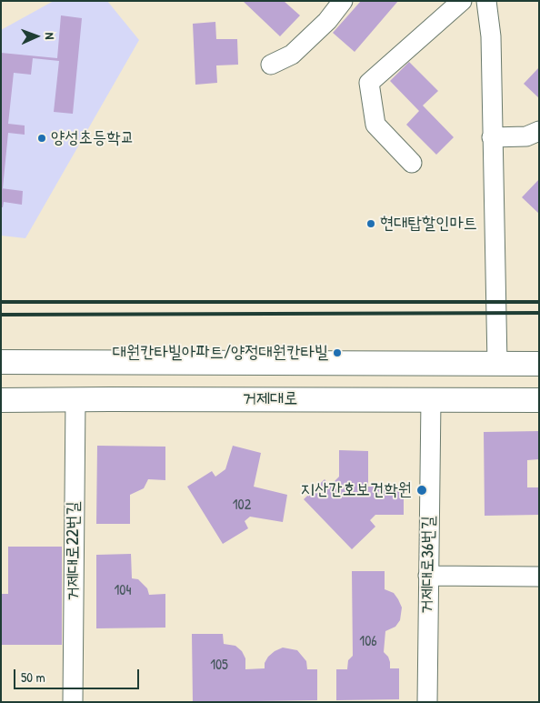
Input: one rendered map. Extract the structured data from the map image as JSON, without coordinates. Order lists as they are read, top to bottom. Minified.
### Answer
{"streets":{"main road":["거제대로"],"street":["거제대로22번길","거제대로36번길"]},"crossings":[["거제대로","거제대로22번길"],["거제대로","거제대로36번길"]],"places":["양성초등학교","현대탑할인마트","대원칸타빌아파트/양정대원칸타빌","지산간호보건학원"],"house_numbers":["102","104","106","105"],"scale_bar":"50 m","north":"right"}
